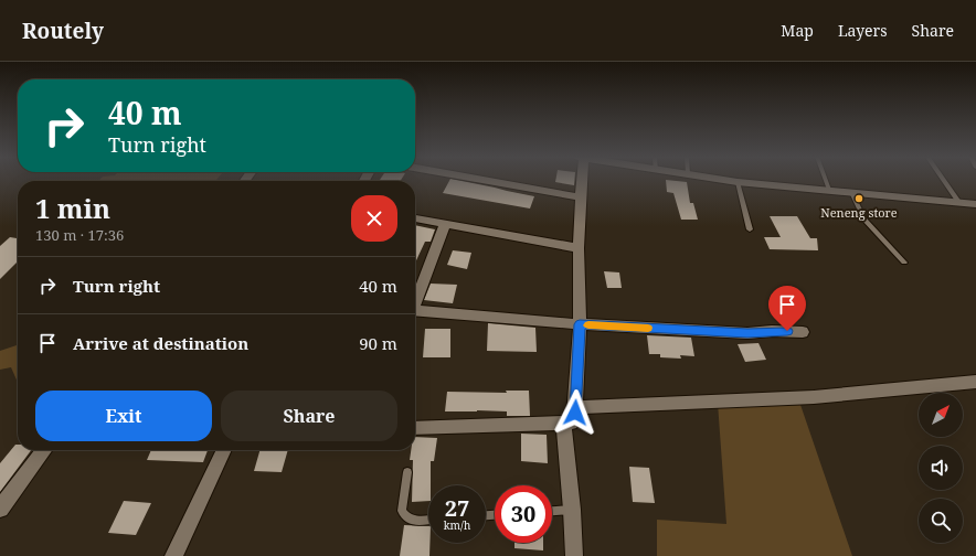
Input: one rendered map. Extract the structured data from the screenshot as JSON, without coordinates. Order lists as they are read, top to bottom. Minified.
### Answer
{"places":["Neneng store"],"north":"top right","page":{"header":"Routely","nav":["Map","Layers","Share"],"turn":["40 m","Turn right"],"heading":["1 min","130 m · 17:36"],"list":[{"name":"Turn right","value":"40 m"},{"name":"Arrive at destination","value":"90 m"}],"buttons":["Exit","Share"],"speed":"27 km/h","limit":"30"}}
